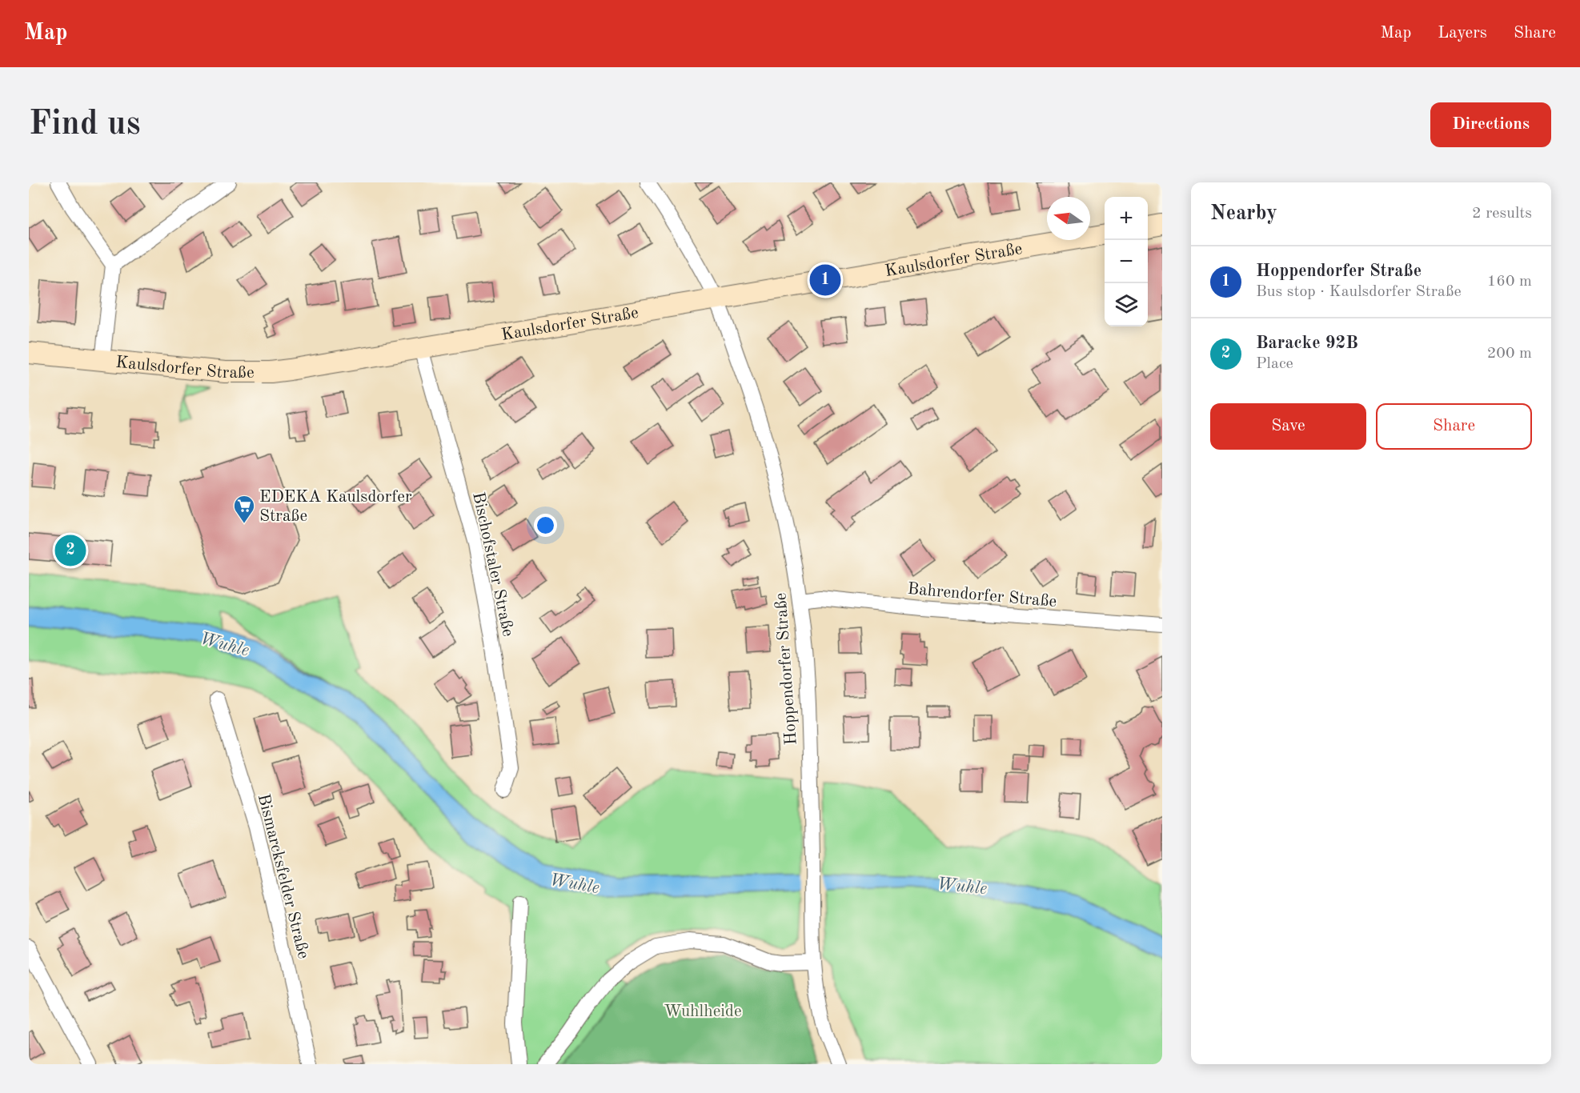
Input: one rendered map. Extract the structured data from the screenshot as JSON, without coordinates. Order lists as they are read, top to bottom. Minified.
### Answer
{"streets":{"main road":["Kaulsdorfer Straße"],"street":["Bischofstaler Straße","Bahrendorfer Straße","Hoppendorfer Straße","Bismarcksfelder Straße"]},"crossings":[["Kaulsdorfer Straße","Bischofstaler Straße"],["Kaulsdorfer Straße","Hoppendorfer Straße"],["Bahrendorfer Straße","Hoppendorfer Straße"]],"water":["Wuhle"],"parks":["Wuhlheide"],"places":{"supermarket":["EDEKA Kaulsdorfer Straße"]},"north":"left","page":{"header":"Map","nav":["Map","Layers","Share"],"buttons":["Directions",["Save","Share"]],"title":"Find us","heading":["Nearby","2 results"],"map_buttons":["+","−"],"list":[{"mark":"1","name":"Hoppendorfer Straße","note":"Bus stop · Kaulsdorfer Straße","value":"160 m"},{"mark":"2","name":"Baracke 92B","note":"Place","value":"200 m"}],"pins":["1","2"]}}
